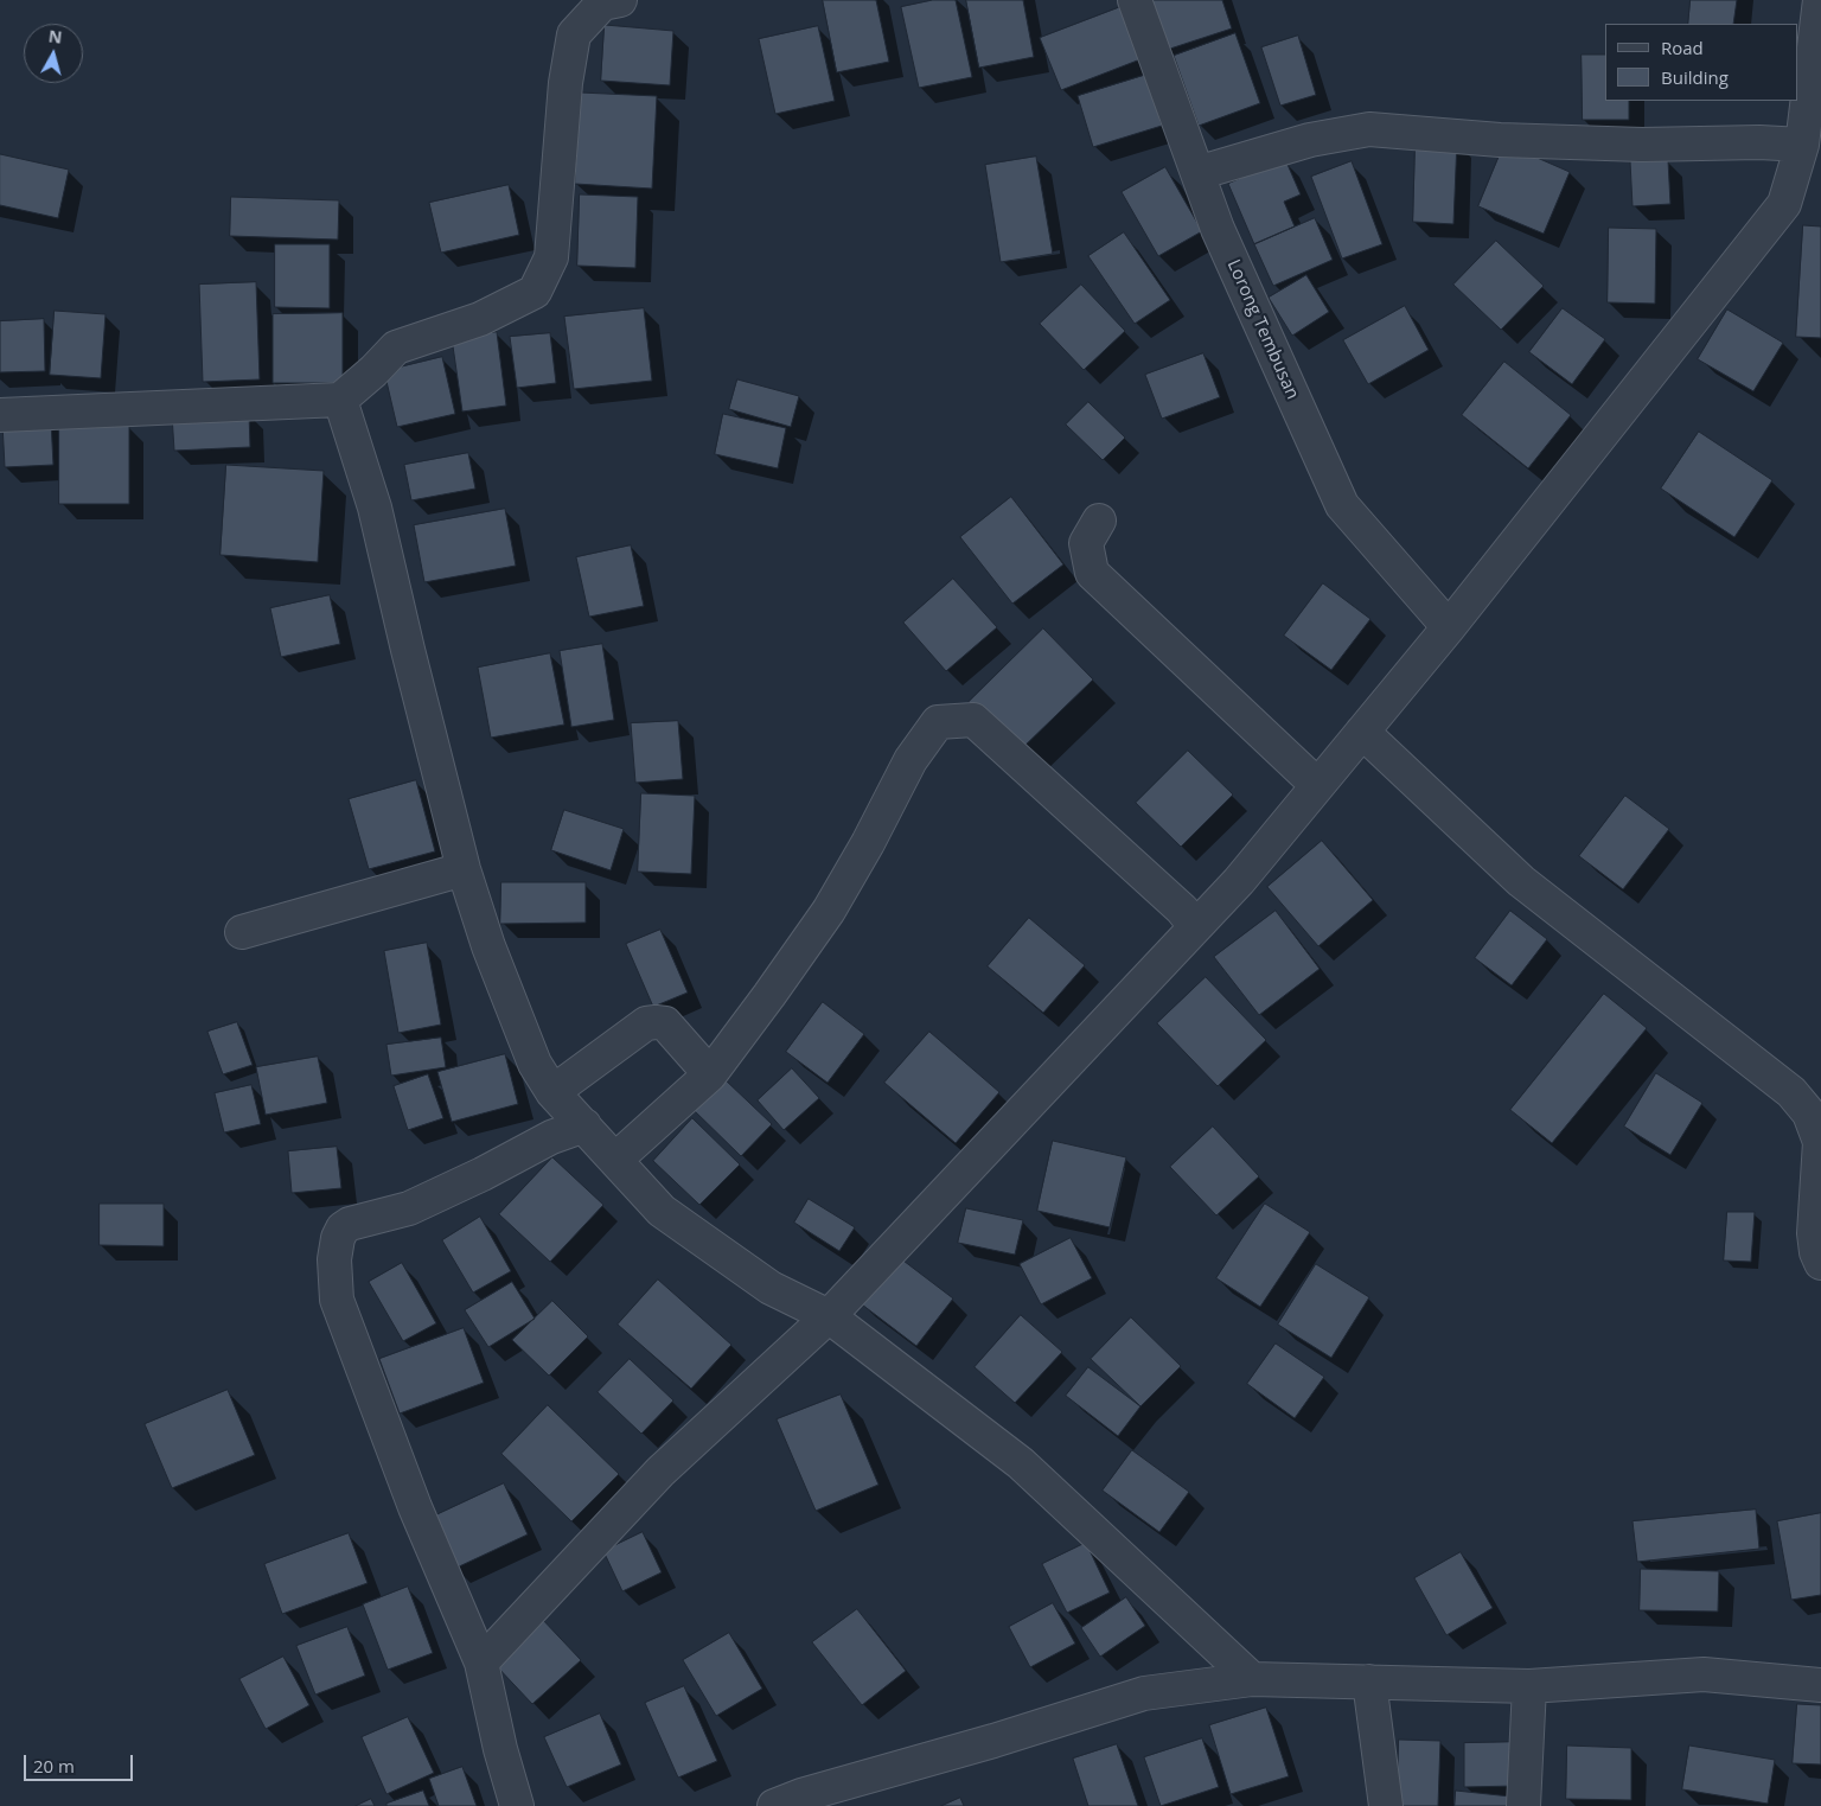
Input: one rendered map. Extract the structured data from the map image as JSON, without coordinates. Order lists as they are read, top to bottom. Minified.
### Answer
{"streets":{"street":["Lorong Tembusan"]},"legend":["Road","Building"],"scale_bar":"20 m","north":"top"}
